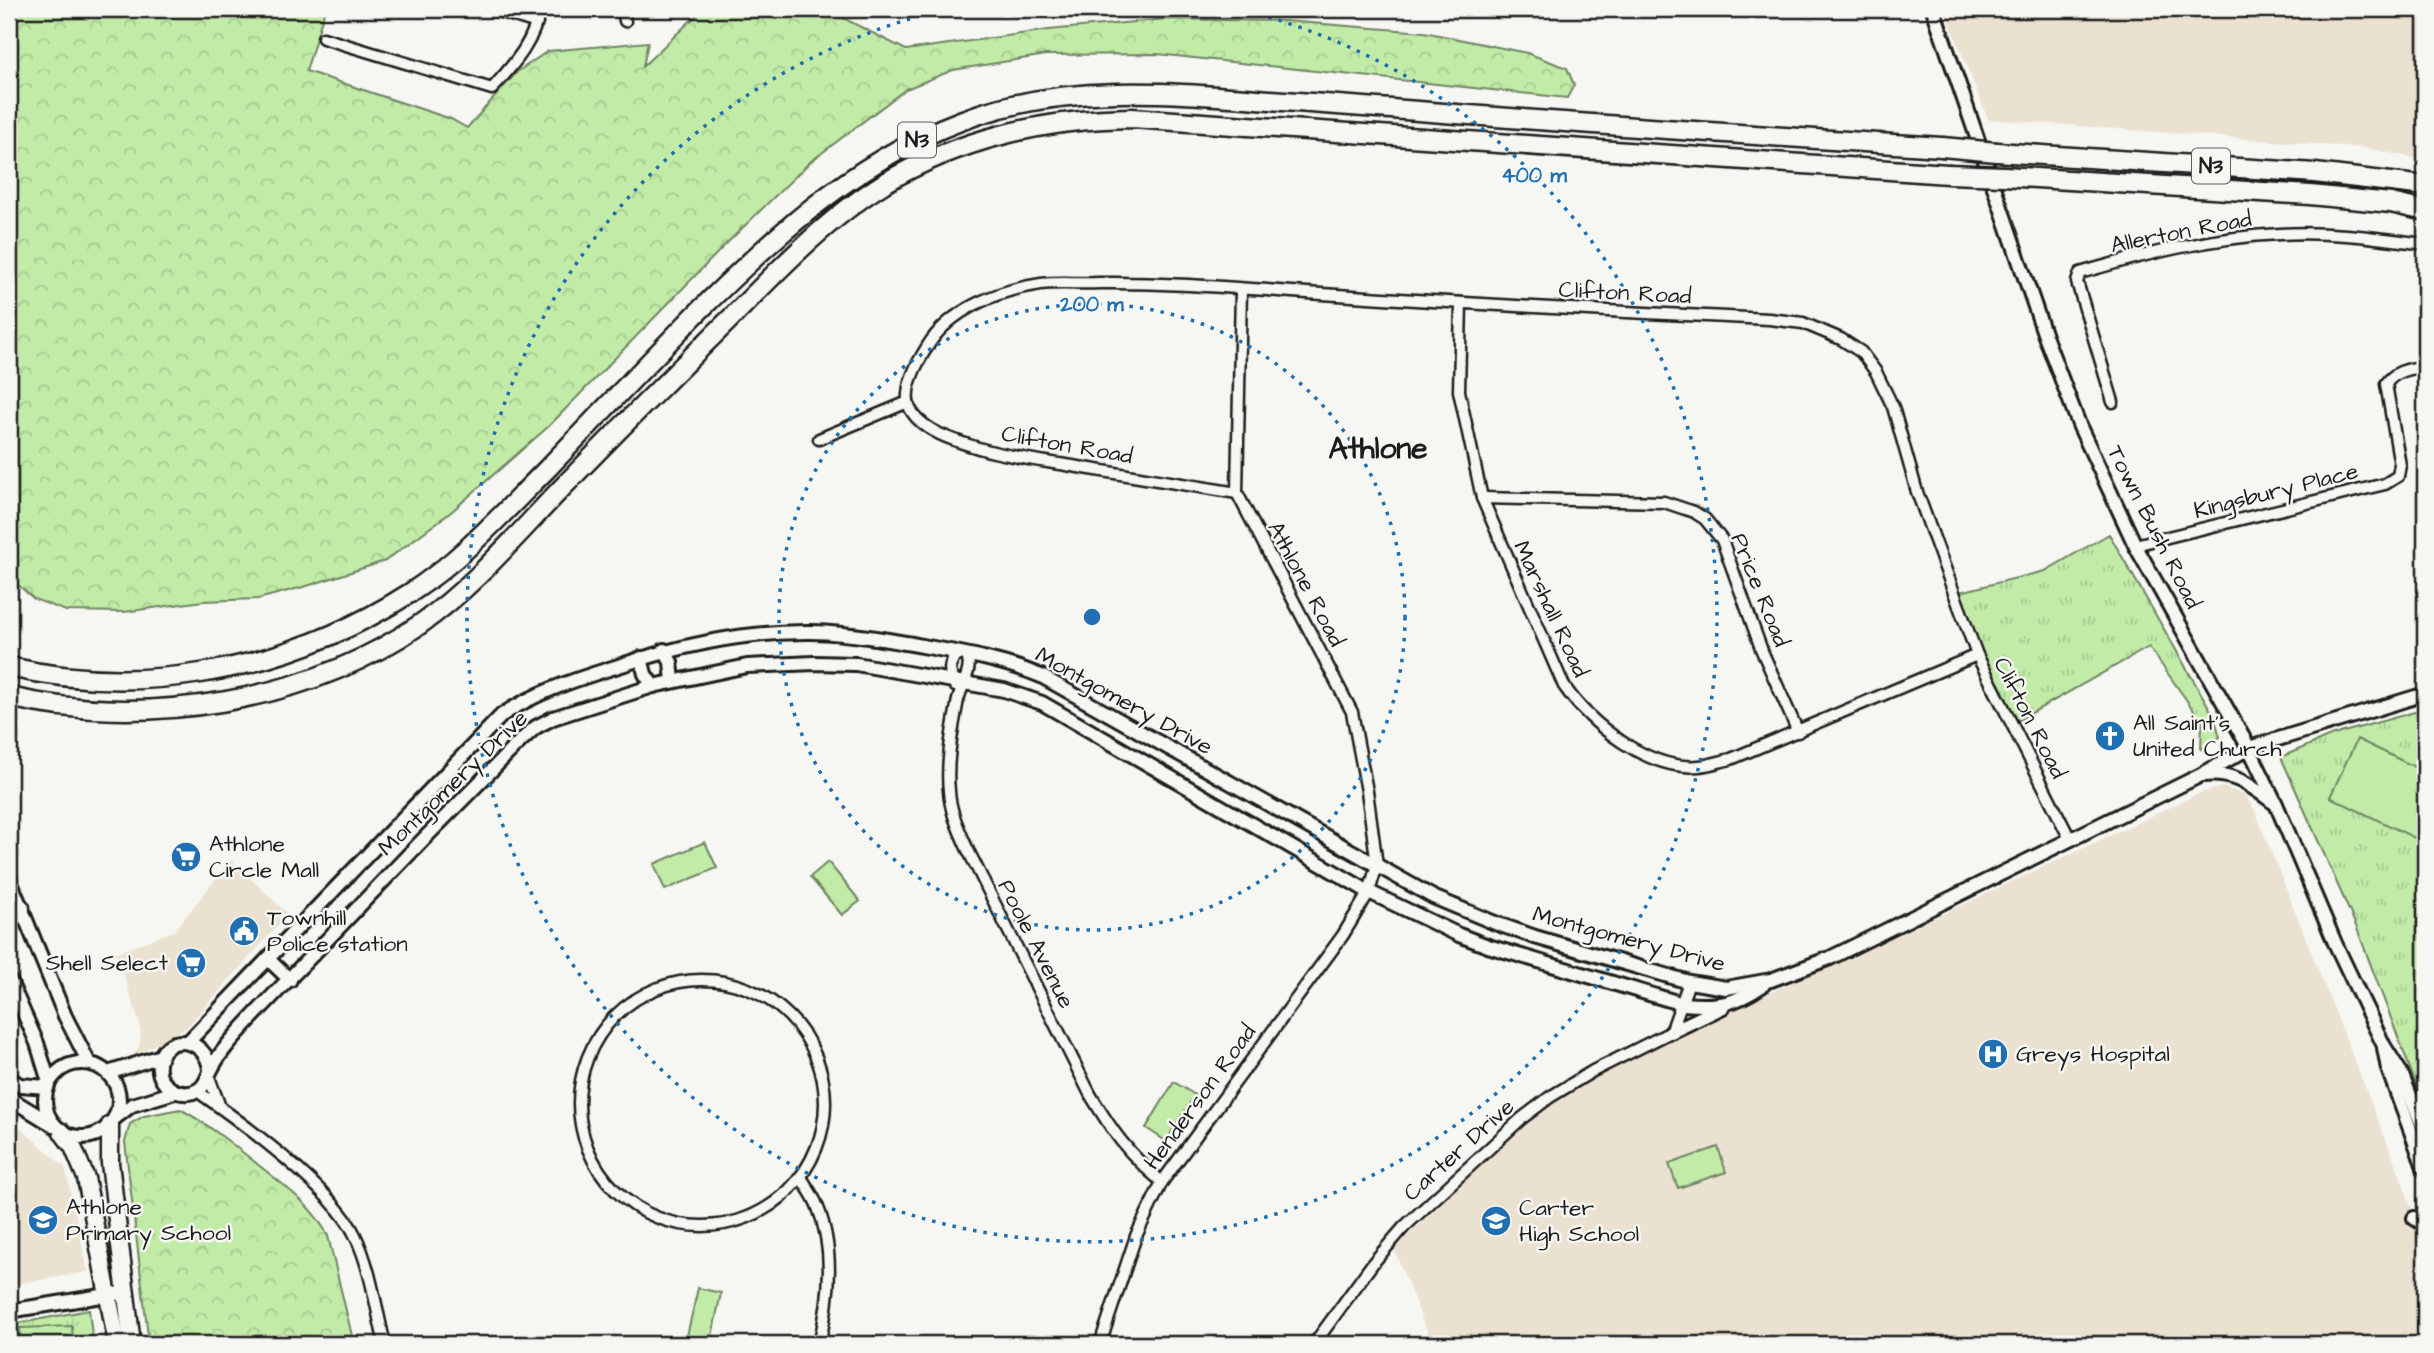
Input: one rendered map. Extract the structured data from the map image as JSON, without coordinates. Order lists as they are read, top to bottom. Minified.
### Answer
{"streets":{"highway":["N3"],"street":["Allerton Road","Clifton Road","Kingsbury Place","Town Bush Road","Athlone Road","Price Road","Marshall Road","Montgomery Drive","Poole Avenue","Henderson Road","Carter Drive"]},"crossings":[["Clifton Road","Athlone Road"],["Clifton Road","Marshall Road"],["Clifton Road","Montgomery Drive"],["Kingsbury Place","Town Bush Road"],["Town Bush Road","Montgomery Drive"],["Athlone Road","Montgomery Drive"],["Athlone Road","Henderson Road"],["Price Road","Marshall Road"],["Montgomery Drive","Poole Avenue"],["Montgomery Drive","Henderson Road"],["Poole Avenue","Henderson Road"]],"districts":["Athlone"],"places":{"church":["All Saint's United Church"],"supermarket":["Athlone Circle Mall","Shell Select"],"public building":["Townhill Police station"],"hospital":["Greys Hospital"],"school or university":["Athlone Primary School","Carter High School"]},"rings":["400 m","200 m"]}
